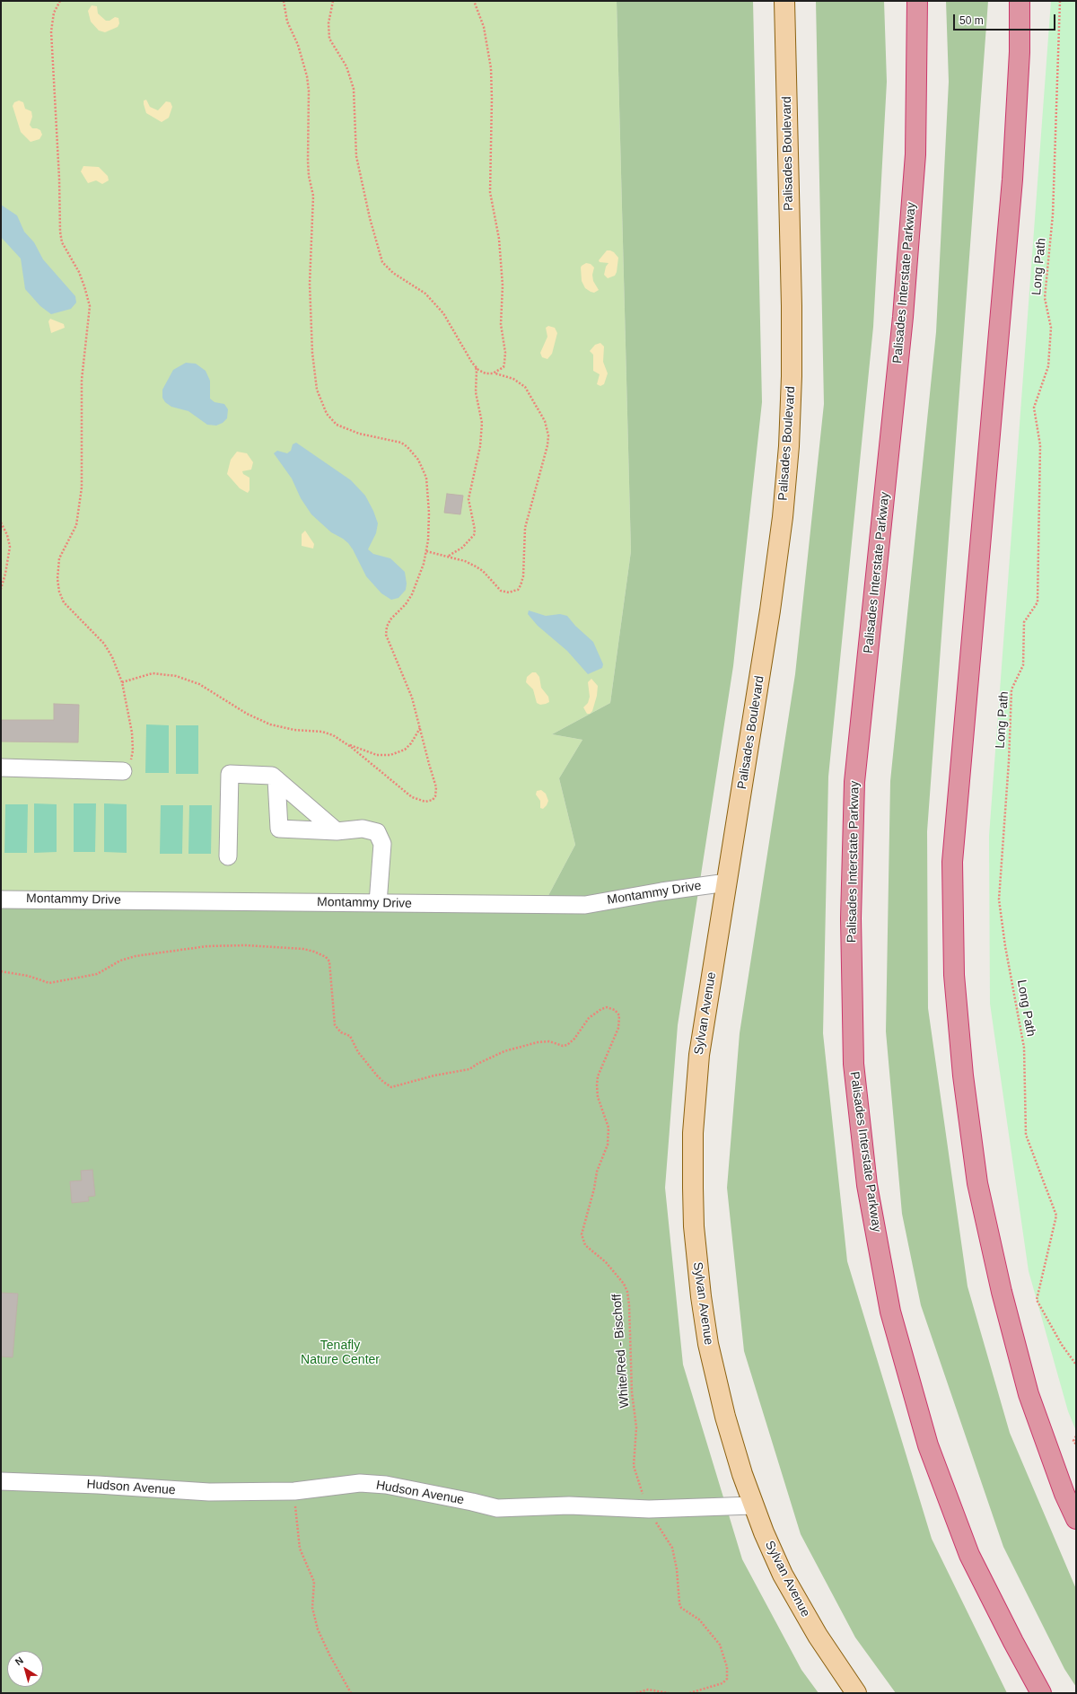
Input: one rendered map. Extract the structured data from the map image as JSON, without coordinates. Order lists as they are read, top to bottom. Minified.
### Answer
{"streets":{"highway":["Palisades Interstate Parkway"],"main road":["Palisades Boulevard","Sylvan Avenue"],"street":["Montammy Drive","Hudson Avenue"],"path":["Long Path","White/Red - Bischoff"]},"crossings":[["Palisades Boulevard","Montammy Drive"],["Palisades Boulevard","Sylvan Avenue"],["Montammy Drive","Sylvan Avenue"],["Sylvan Avenue","Hudson Avenue"],["White/Red - Bischoff","Hudson Avenue"]],"parks":["Tenafly Nature Center"],"scale_bar":"50 m","north":"top left"}
